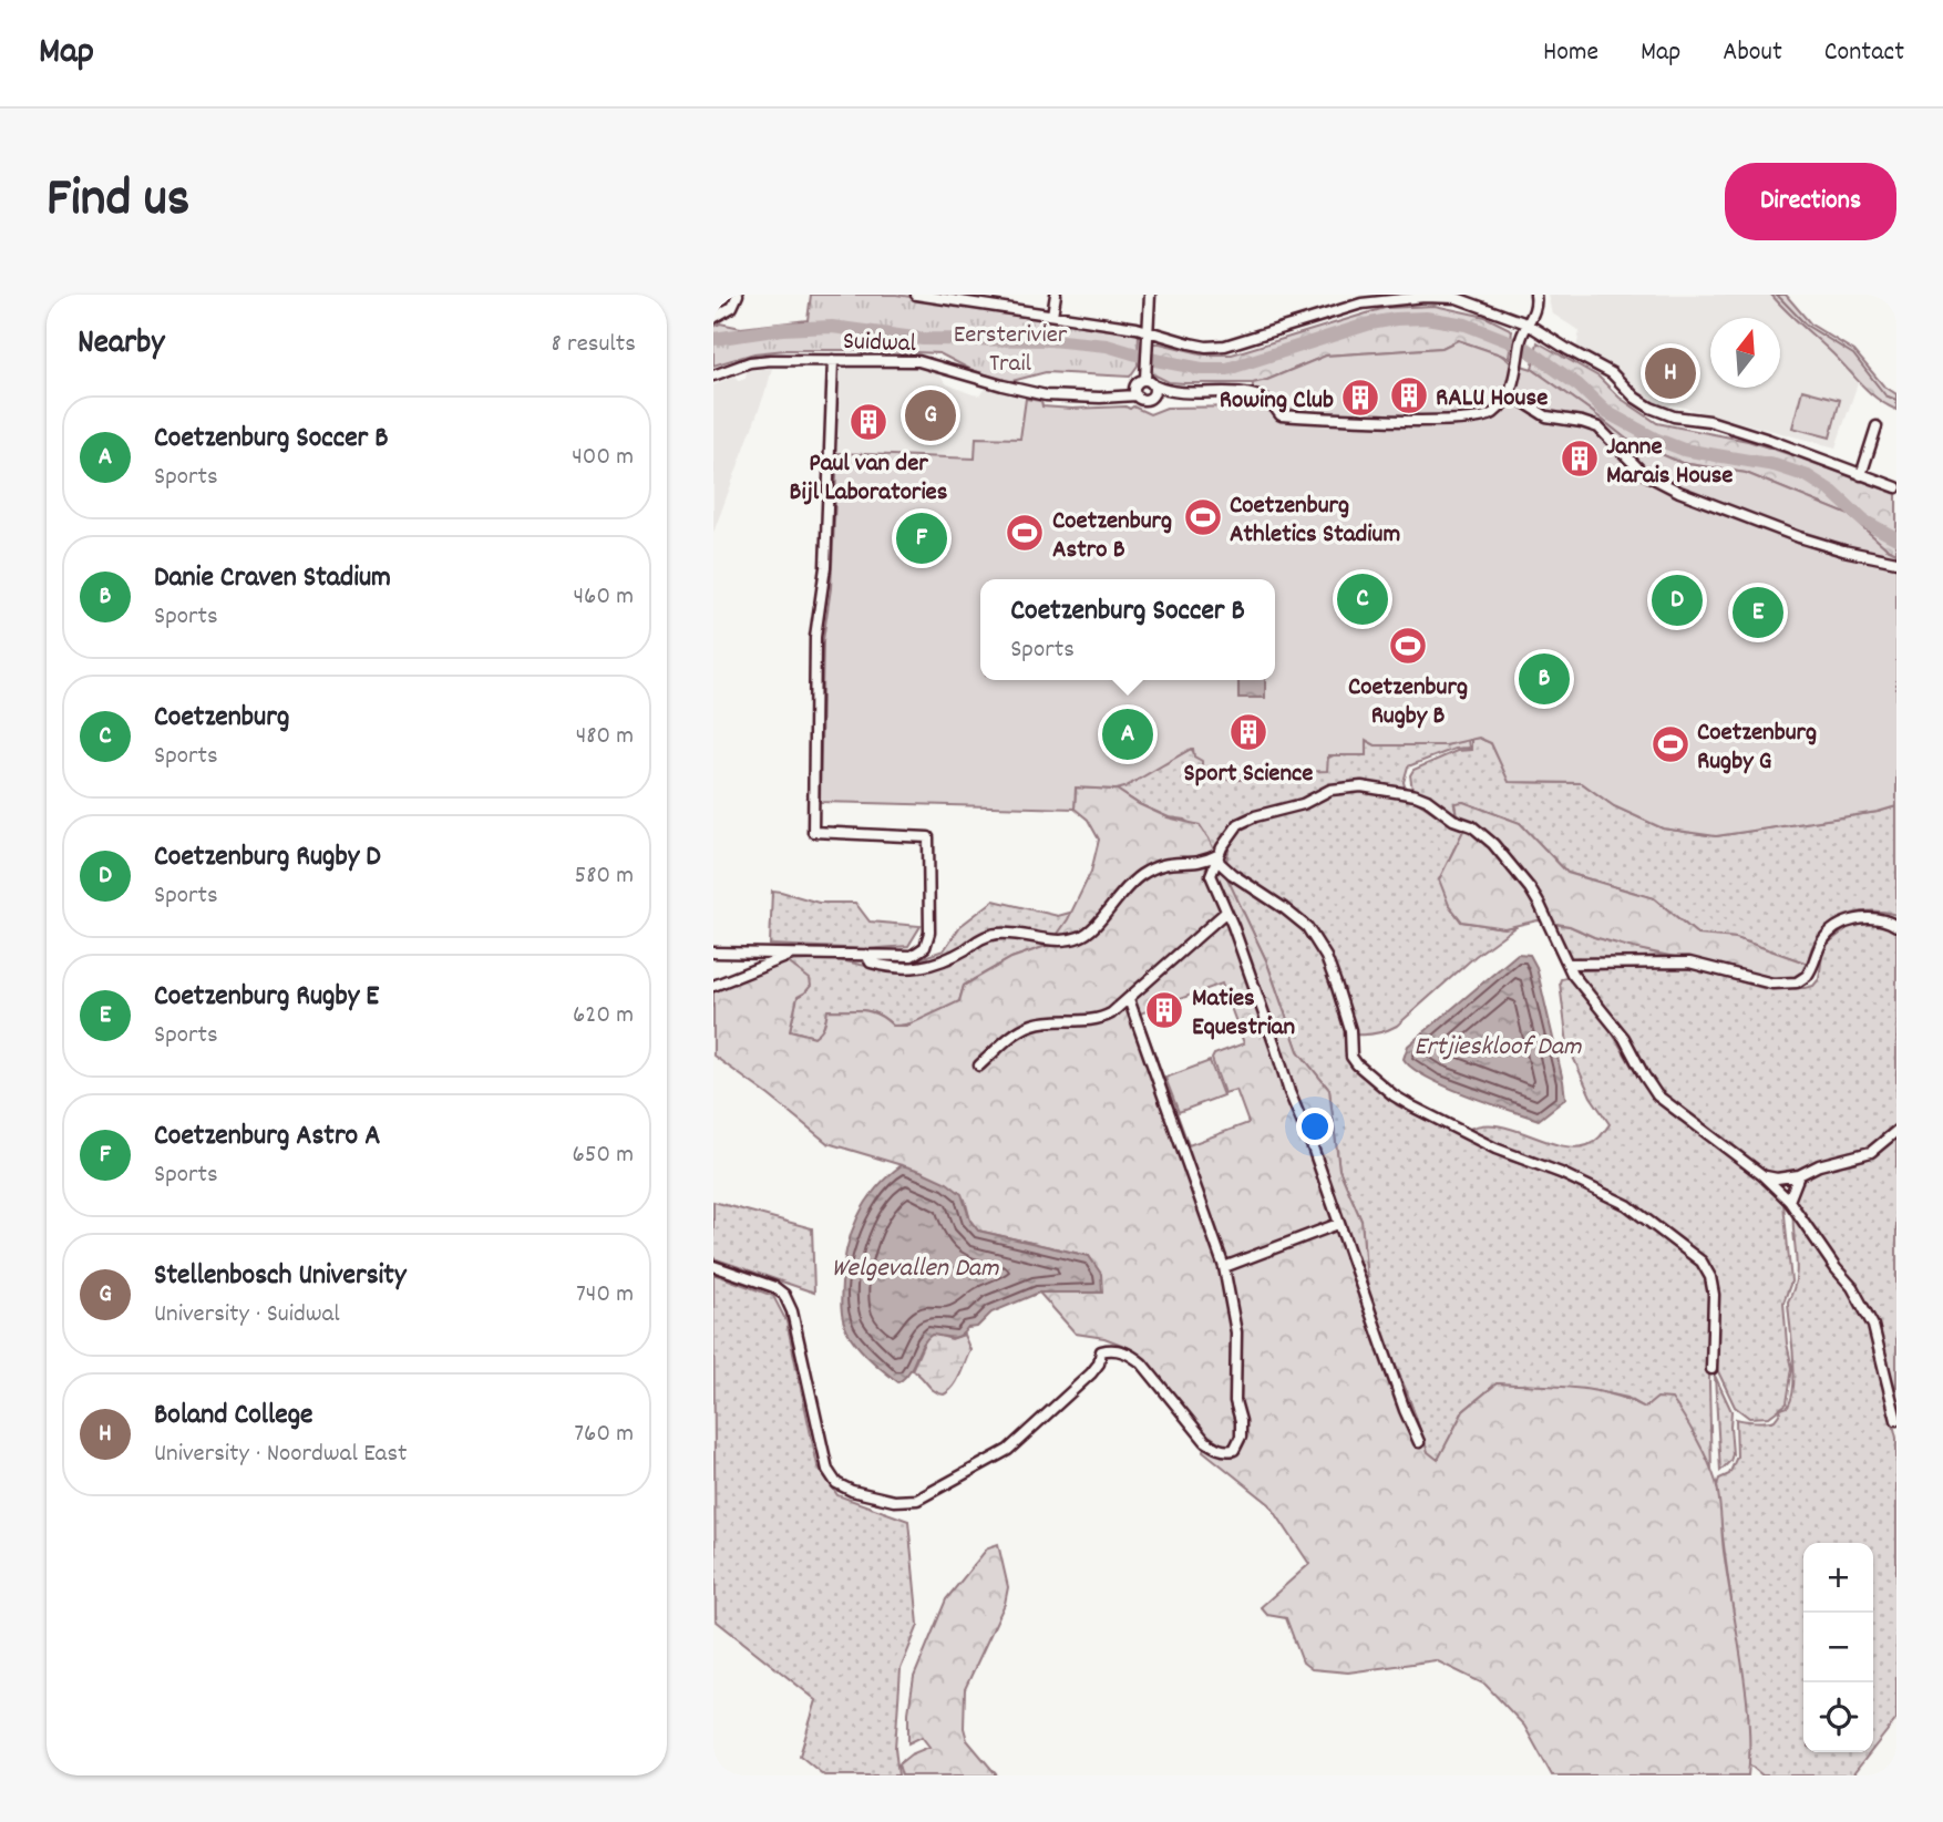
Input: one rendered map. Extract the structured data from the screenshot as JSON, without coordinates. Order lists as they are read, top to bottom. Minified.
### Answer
{"streets":{"street":["Suidwal"]},"water":["Ertjieskloof Dam","Welgevallen Dam"],"parks":["Eersterivier Trail"],"places":{"building":["RALU House","Rowing Club","Paul van der Bijl Laboratories","Janne Marais House","Sport Science","Maties Equestrian"],"sports":["Coetzenburg Athletics Stadium","Coetzenburg Astro B","Coetzenburg Rugby B","Coetzenburg Rugby G"]},"north":"top","page":{"header":"Map","nav":["Home","Map","About","Contact"],"title":"Find us","buttons":"Directions","heading":["Nearby","8 results"],"pins":["H","G","F","C","D","E","B","A"],"list":[{"mark":"A","name":"Coetzenburg Soccer B","note":"Sports","value":"400 m"},{"mark":"B","name":"Danie Craven Stadium","note":"Sports","value":"460 m"},{"mark":"C","name":"Coetzenburg","note":"Sports","value":"480 m"},{"mark":"D","name":"Coetzenburg Rugby D","note":"Sports","value":"580 m"},{"mark":"E","name":"Coetzenburg Rugby E","note":"Sports","value":"620 m"},{"mark":"F","name":"Coetzenburg Astro A","note":"Sports","value":"650 m"},{"mark":"G","name":"Stellenbosch University","note":"University · Suidwal","value":"740 m"},{"mark":"H","name":"Boland College","note":"University · Noordwal East","value":"760 m"}],"popup":["Coetzenburg Soccer B","Sports"],"map_buttons":["+","−"]}}
